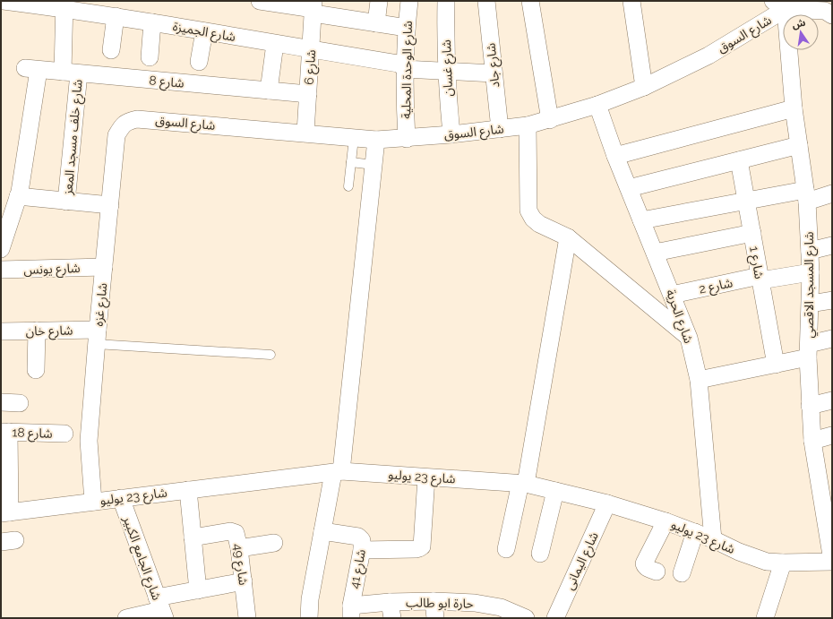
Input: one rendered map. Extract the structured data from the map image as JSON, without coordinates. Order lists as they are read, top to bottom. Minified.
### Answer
{"streets":{"street":["شارع الجميزة","شارع السوق","شارع جاد","شارع 6","شارع غسان","شارع الوحدة المحلية","شارع 8","شارع خلف مسجد المعز","شارع 1","شارع يونس","شارع المسجد الاقصي","شارع 2","شارع غزه","شارع الحرية","شارع خان","شارع 18","شارع 23 يوليو","شارع الجامع الكبير","شارع اليمانى","شارع 49","شارع 41","حارة ابو طالب"]},"crossings":[["شارع الجميزة","شارع جاد"],["شارع الجميزة","شارع 6"],["شارع الجميزة","شارع غسان"],["شارع الجميزة","شارع الوحدة المحلية"],["شارع الجميزة","شارع خلف مسجد المعز"],["شارع السوق","شارع جاد"],["شارع السوق","شارع 6"],["شارع السوق","شارع غسان"],["شارع السوق","شارع الوحدة المحلية"],["شارع السوق","شارع المسجد الاقصي"],["شارع السوق","شارع غزه"],["شارع السوق","شارع الحرية"],["شارع 6","شارع 8"],["شارع 8","شارع خلف مسجد المعز"],["شارع 1","شارع 2"],["شارع يونس","شارع غزه"],["شارع المسجد الاقصي","شارع 2"],["شارع المسجد الاقصي","شارع 23 يوليو"],["شارع 2","شارع الحرية"],["شارع غزه","شارع خان"],["شارع غزه","شارع 23 يوليو"],["شارع الحرية","شارع 23 يوليو"],["شارع 23 يوليو","شارع الجامع الكبير"],["شارع 23 يوليو","شارع اليمانى"],["شارع 41","حارة ابو طالب"]],"north":"top"}
